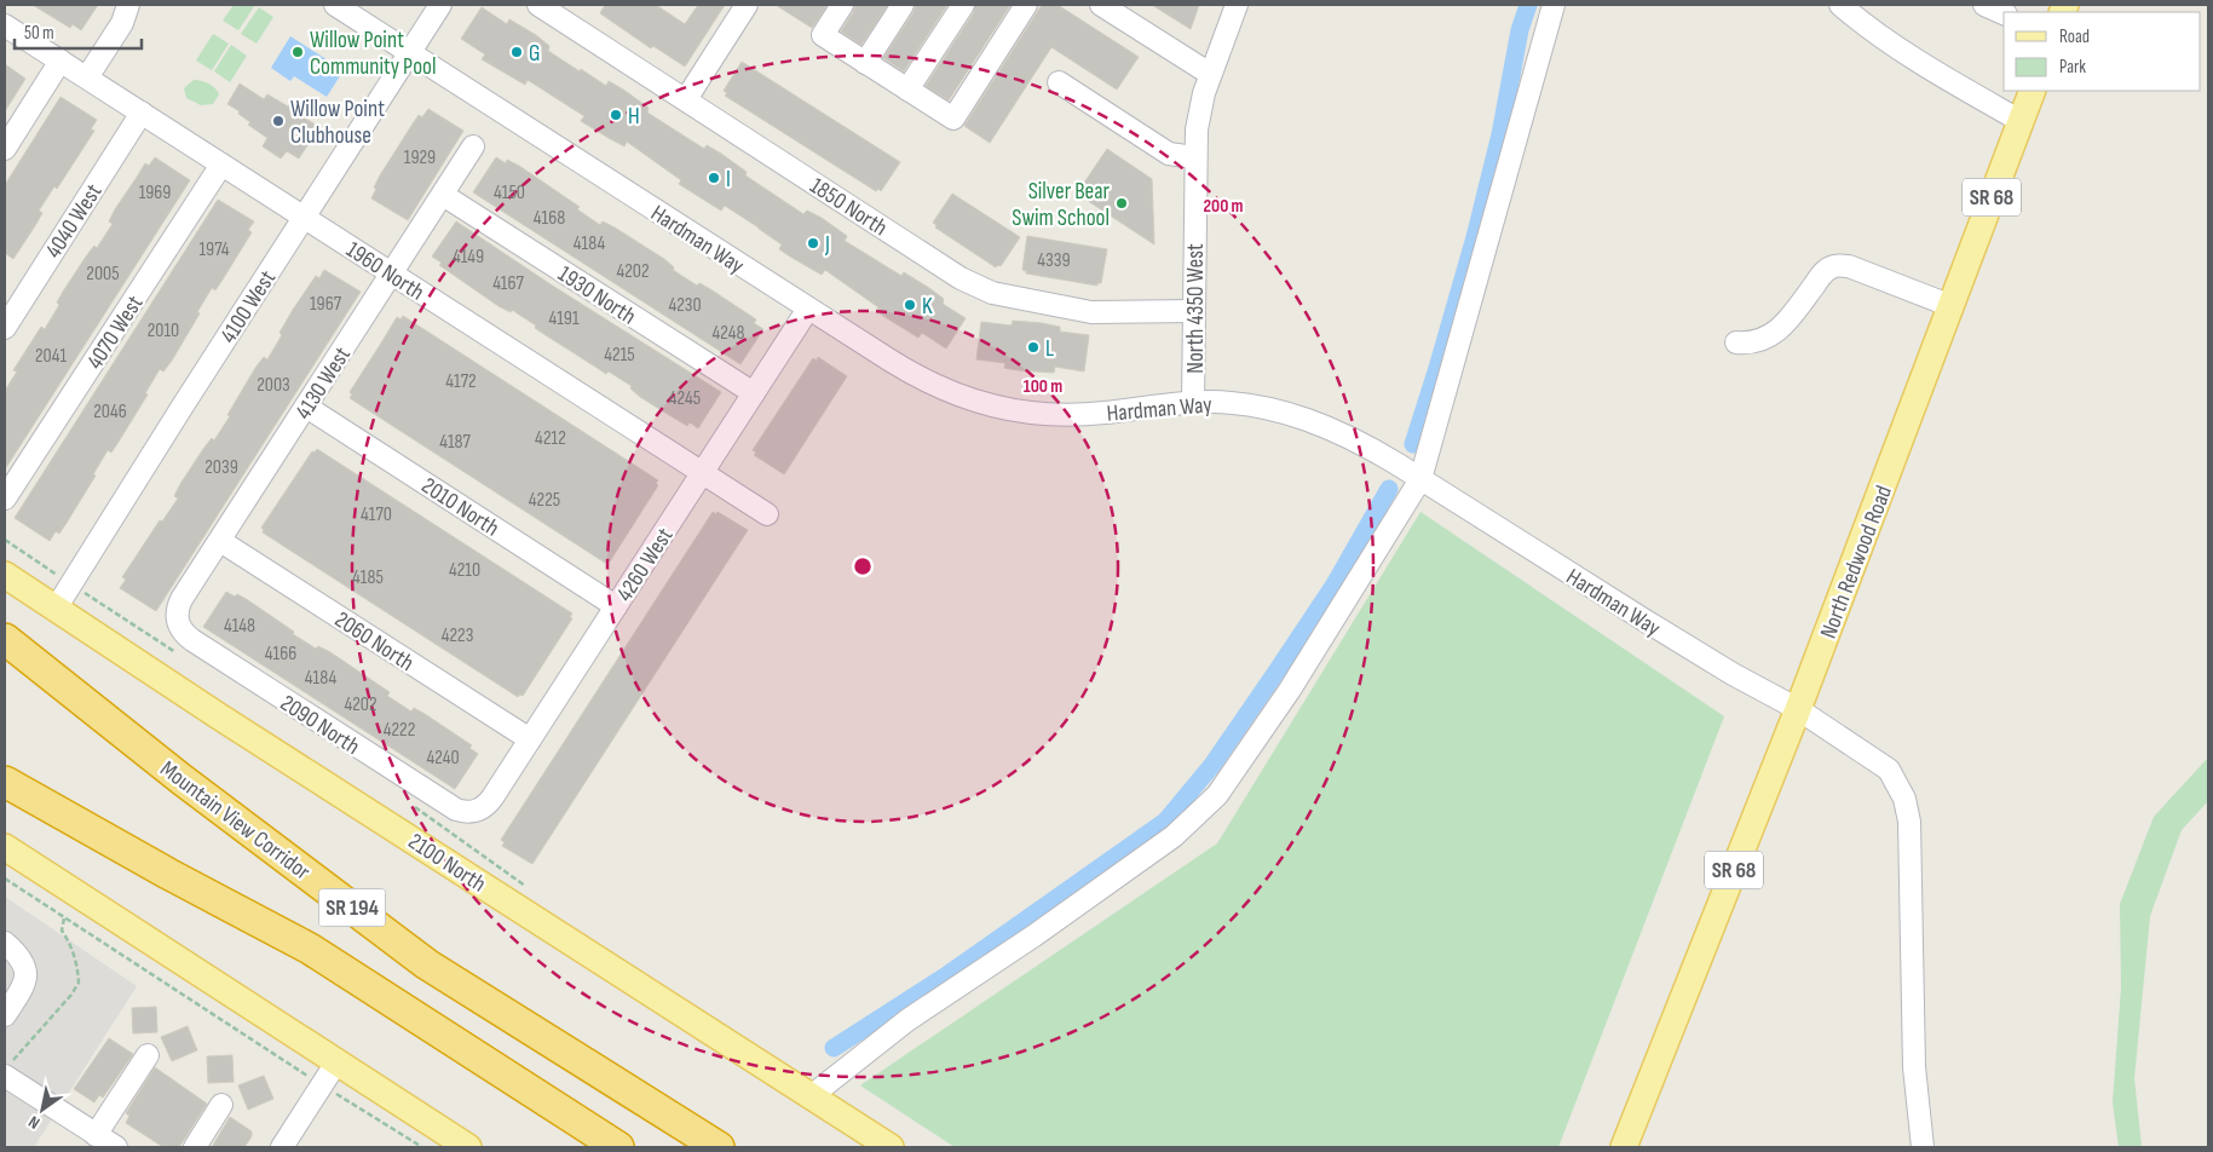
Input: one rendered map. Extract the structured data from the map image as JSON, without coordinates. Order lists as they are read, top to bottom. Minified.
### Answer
{"streets":{"highway":["Mountain View Corridor","SR 194"],"main road":["SR 68","North Redwood Road","2100 North"],"street":["1850 North","4040 West","Hardman Way","1960 North","1930 North","4100 West","North 4350 West","4070 West","4130 West","2010 North","4260 West","2060 North","2090 North"]},"crossings":[["1850 North","North 4350 West"],["4040 West","1960 North"],["Hardman Way","4100 West"],["Hardman Way","North 4350 West"],["Hardman Way","North Redwood Road"],["Hardman Way","4260 West"],["1960 North","4100 West"],["1960 North","4070 West"],["1960 North","4130 West"],["1960 North","4260 West"],["1930 North","4130 West"],["1930 North","4260 West"],["4100 West","2100 North"],["4130 West","2010 North"],["4130 West","2060 North"],["4130 West","2090 North"],["2010 North","4260 West"],["4260 West","2060 North"],["4260 West","2090 North"]],"places":["Willow Point Community Pool","G","H","Willow Point Clubhouse","I","Silver Bear Swim School","J","K","L"],"house_numbers":["1929","1969","4150","4168","4184","1974","4149","4339","4202","2005","4167","1967","4230","4191","2010","4248","4215","2041","4172","2003","4245","2046","4212","4187","2039","4225","4170","4210","4185","4148","4223","4166","4184","4202","4222","4240"],"legend":["Road","Park"],"scale_bar":"50 m","north":"bottom left","rings":["200 m","100 m"]}
